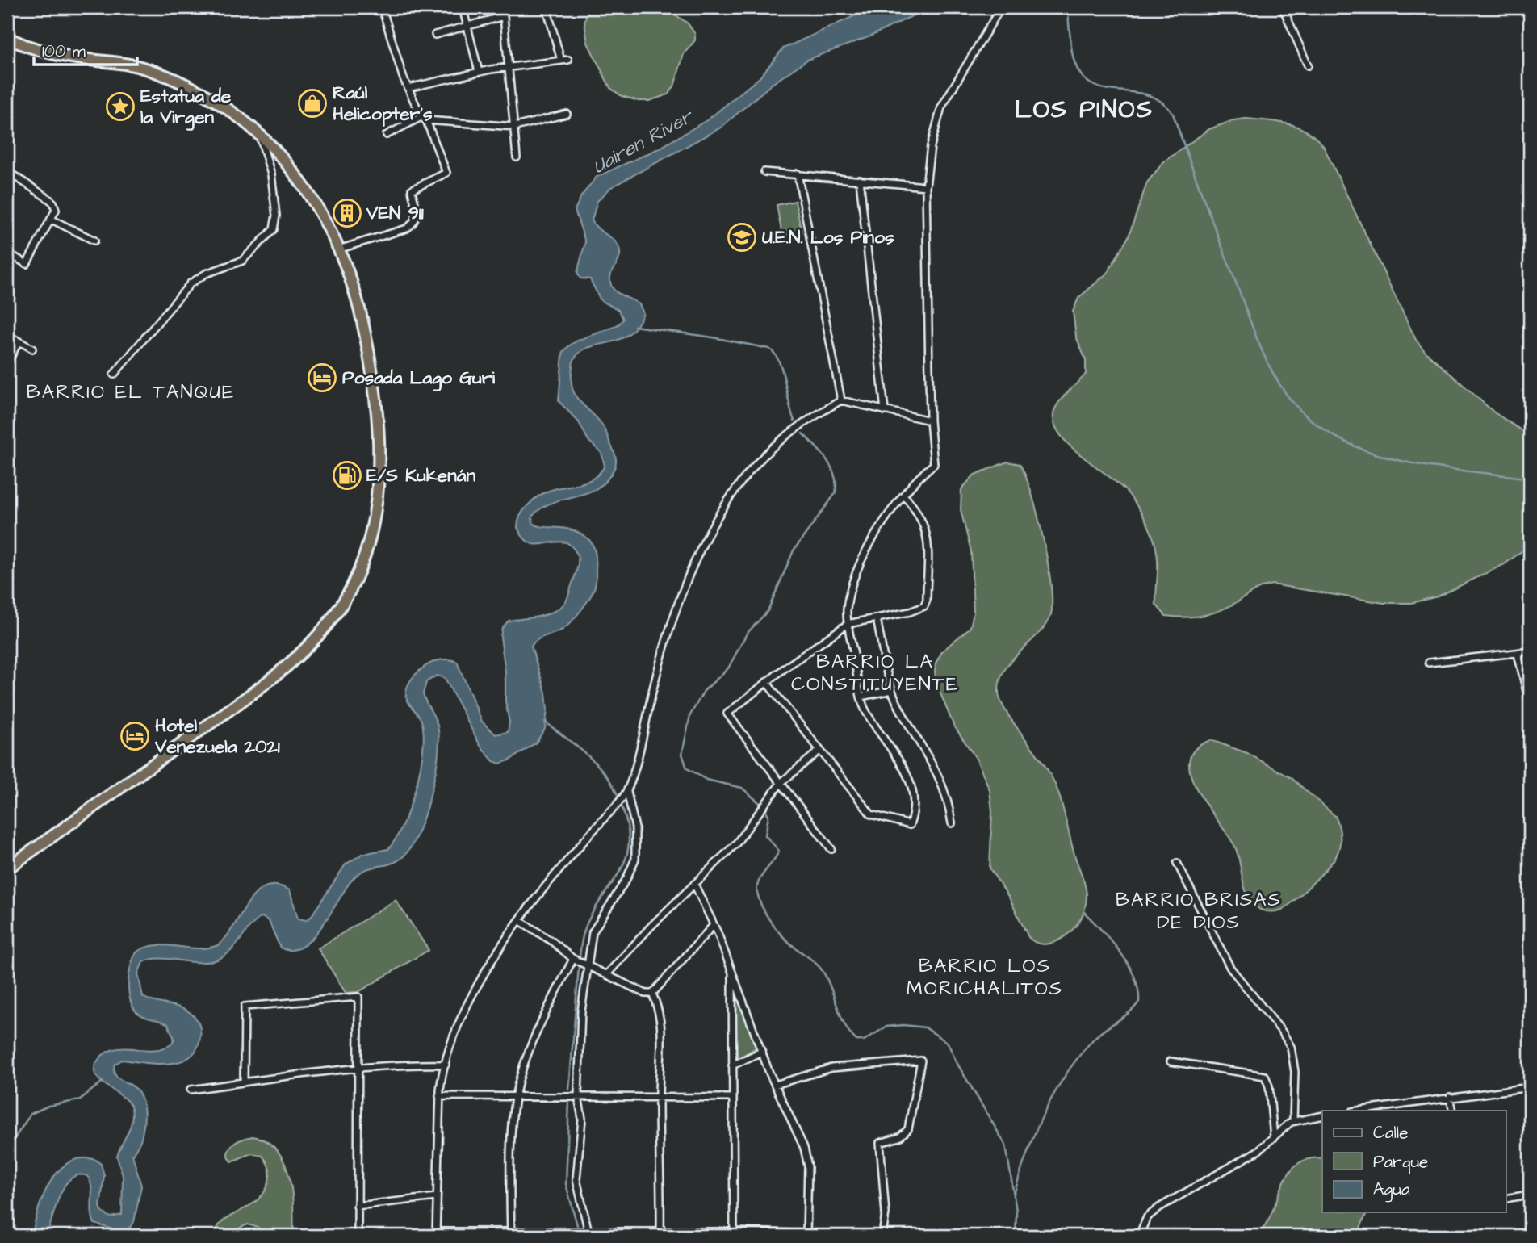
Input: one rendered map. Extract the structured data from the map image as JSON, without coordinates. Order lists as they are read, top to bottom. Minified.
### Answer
{"districts":["LOS PINOS","BARRIO EL TANQUE","BARRIO LA CONSTITUYENTE","BARRIO BRISAS DE DIOS","BARRIO LOS MORICHALITOS"],"water":["Uairen River"],"places":{"shop":["Raúl Helicopter's"],"place":["Estatua de la Virgen"],"building":["VEN 911"],"school or university":["U.E.N. Los Pinos"],"hotel":["Posada Lago Guri","Hotel Venezuela 2021"],"fuel station":["E/S Kukenán"]},"legend":["Calle","Parque","Agua"],"scale_bar":"100 m"}
